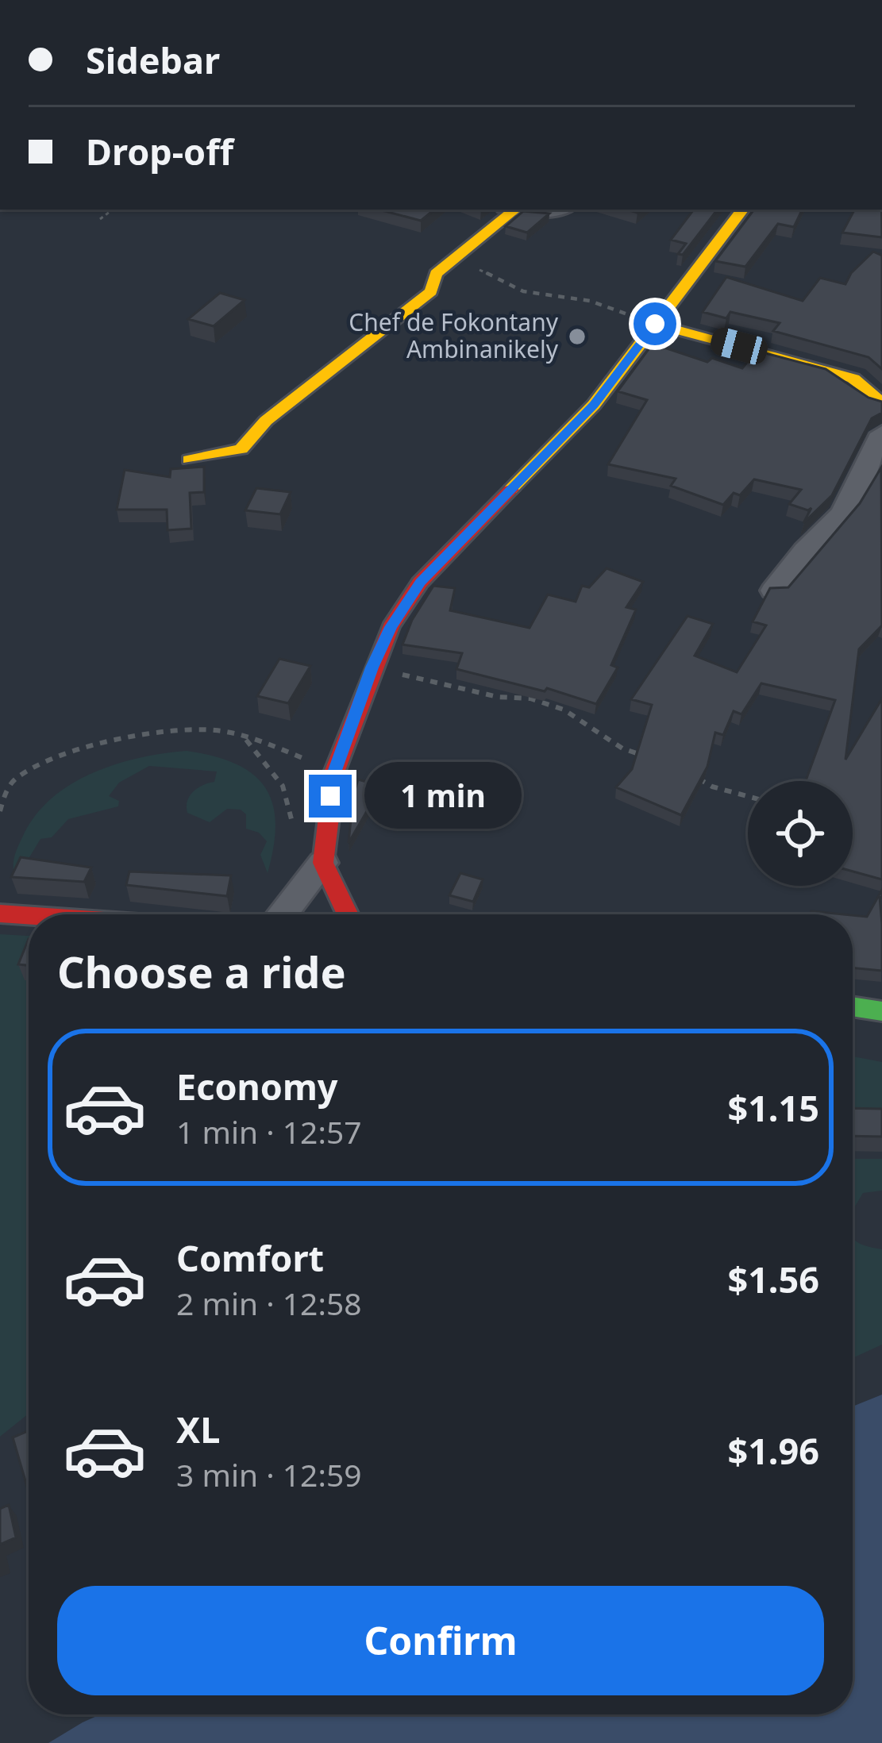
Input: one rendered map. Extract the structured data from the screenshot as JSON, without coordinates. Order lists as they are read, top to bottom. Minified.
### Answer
{"places":["Chef de Fokontany Ambinanikely"],"page":{"banner":["Sidebar","Drop-off"],"bubble":"1 min","heading":"Choose a ride","list":[{"name":"Economy","note":"1 min · 12:57","value":"$1.15"},{"name":"Comfort","note":"2 min · 12:58","value":"$1.56"},{"name":"XL","note":"3 min · 12:59","value":"$1.96"}],"buttons":"Confirm"}}
